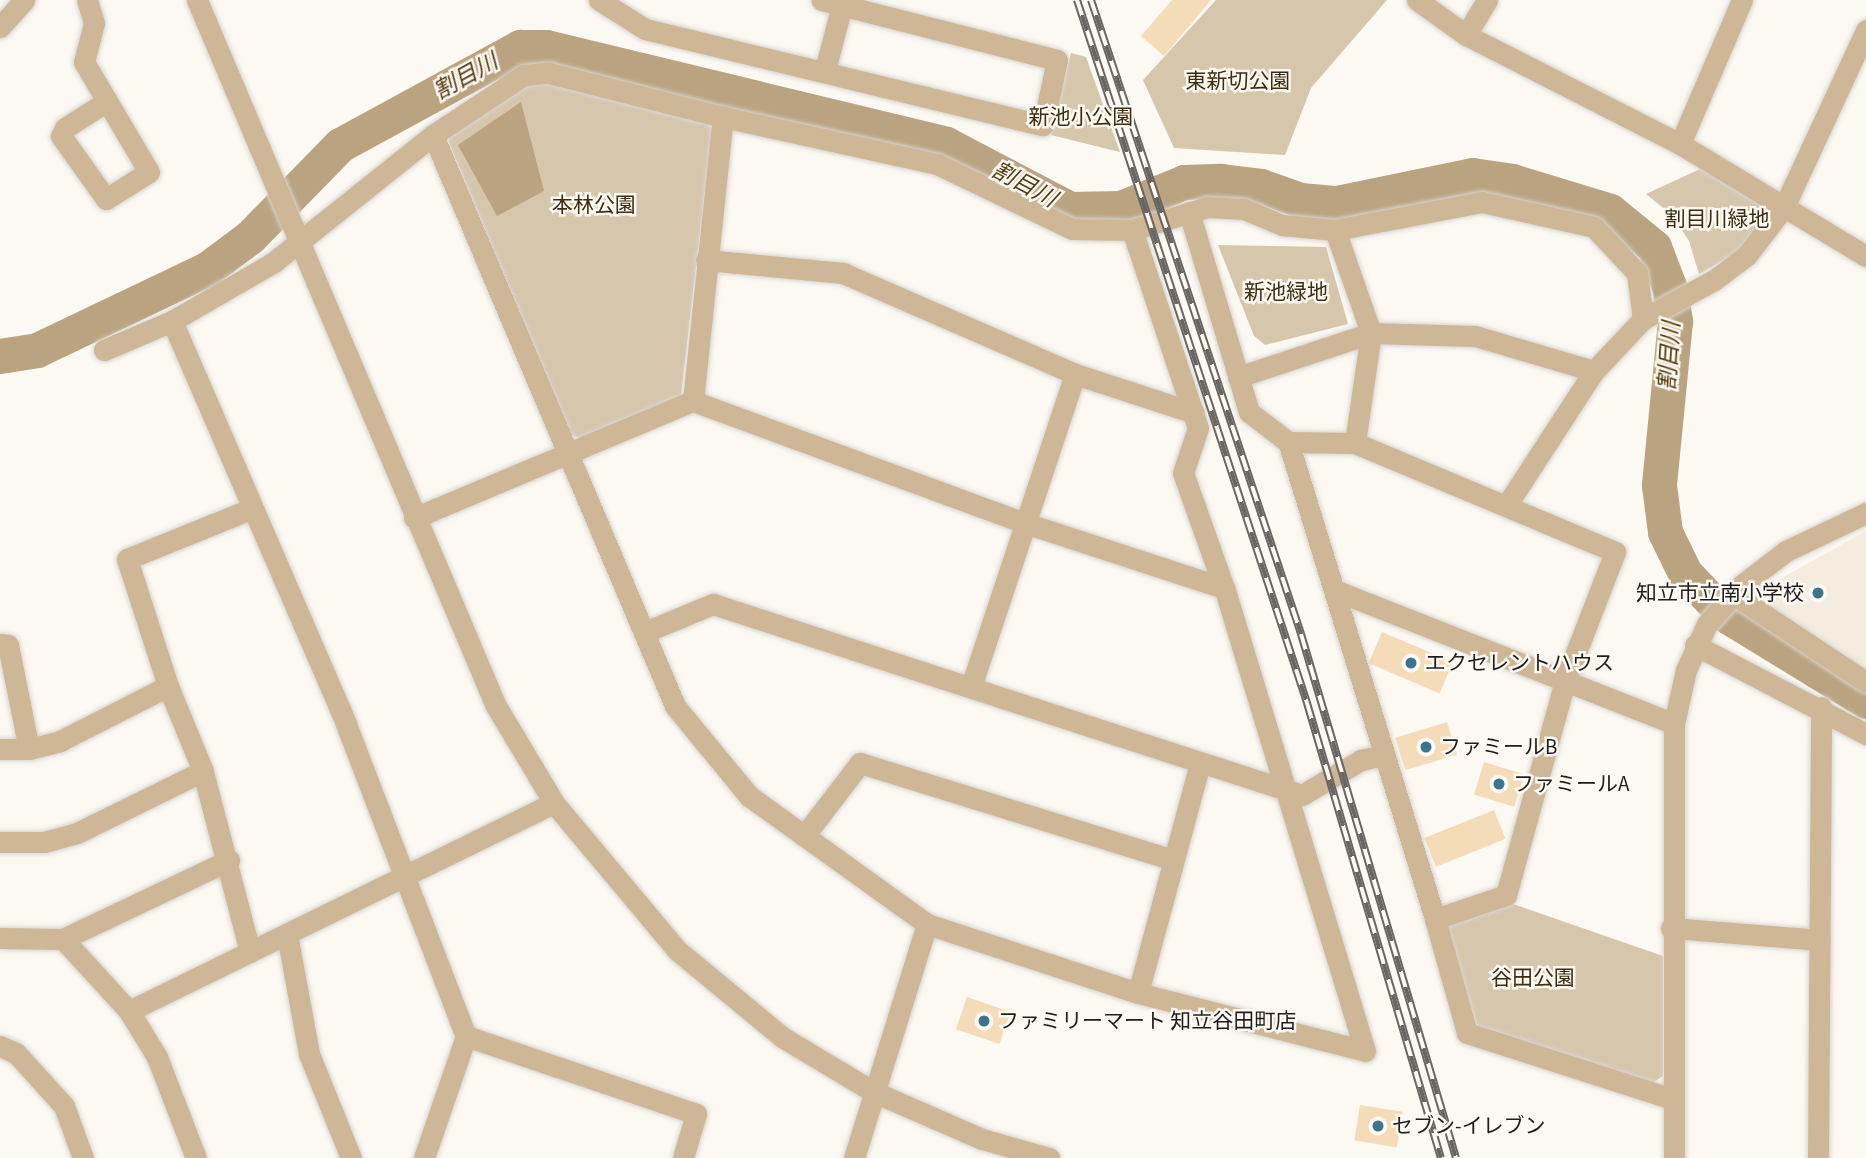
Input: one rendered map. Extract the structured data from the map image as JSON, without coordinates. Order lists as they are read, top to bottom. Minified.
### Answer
{"water":["割目川"],"parks":["東新切公園","新池小公園","本林公園","割目川緑地","新池緑地","谷田公園"],"places":["知立市立南小学校","エクセレントハウス","ファミールB","ファミールA","ファミリーマート 知立谷田町店","セブン-イレブン"]}
